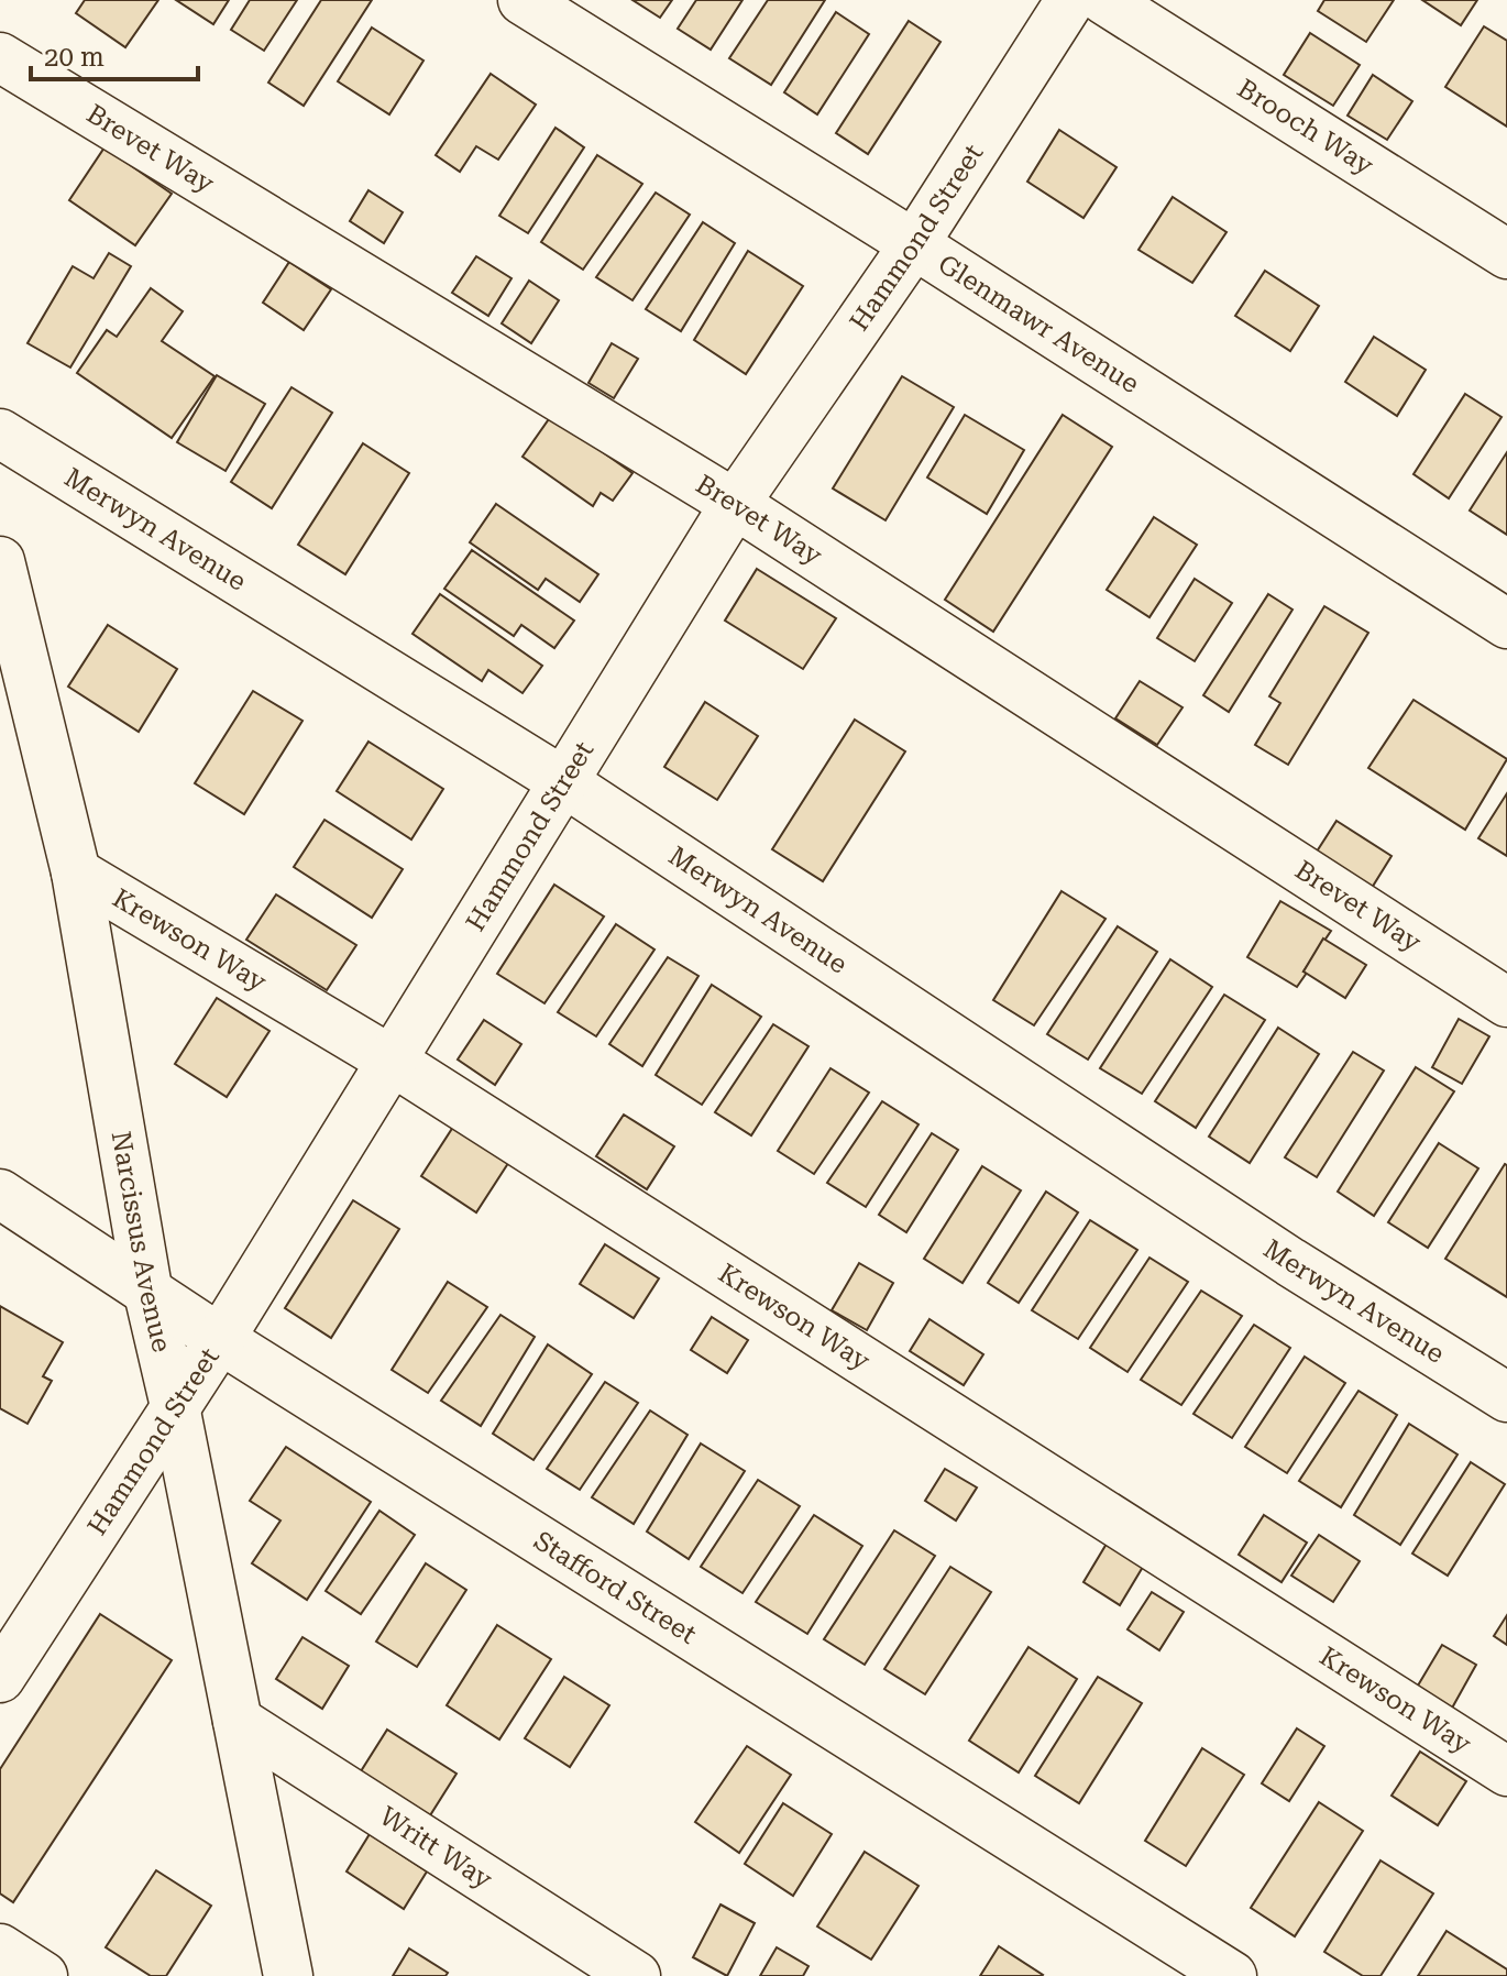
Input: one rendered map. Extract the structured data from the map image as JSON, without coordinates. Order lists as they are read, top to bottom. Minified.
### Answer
{"streets":{"street":["Brooch Way","Brevet Way","Hammond Street","Glenmawr Avenue","Merwyn Avenue","Krewson Way","Narcissus Avenue","Stafford Street","Writt Way"]},"crossings":[["Brevet Way","Hammond Street"],["Hammond Street","Glenmawr Avenue"],["Hammond Street","Merwyn Avenue"],["Hammond Street","Krewson Way"],["Hammond Street","Narcissus Avenue"],["Hammond Street","Stafford Street"],["Krewson Way","Narcissus Avenue"],["Narcissus Avenue","Stafford Street"],["Narcissus Avenue","Writt Way"]],"scale_bar":"20 m"}
